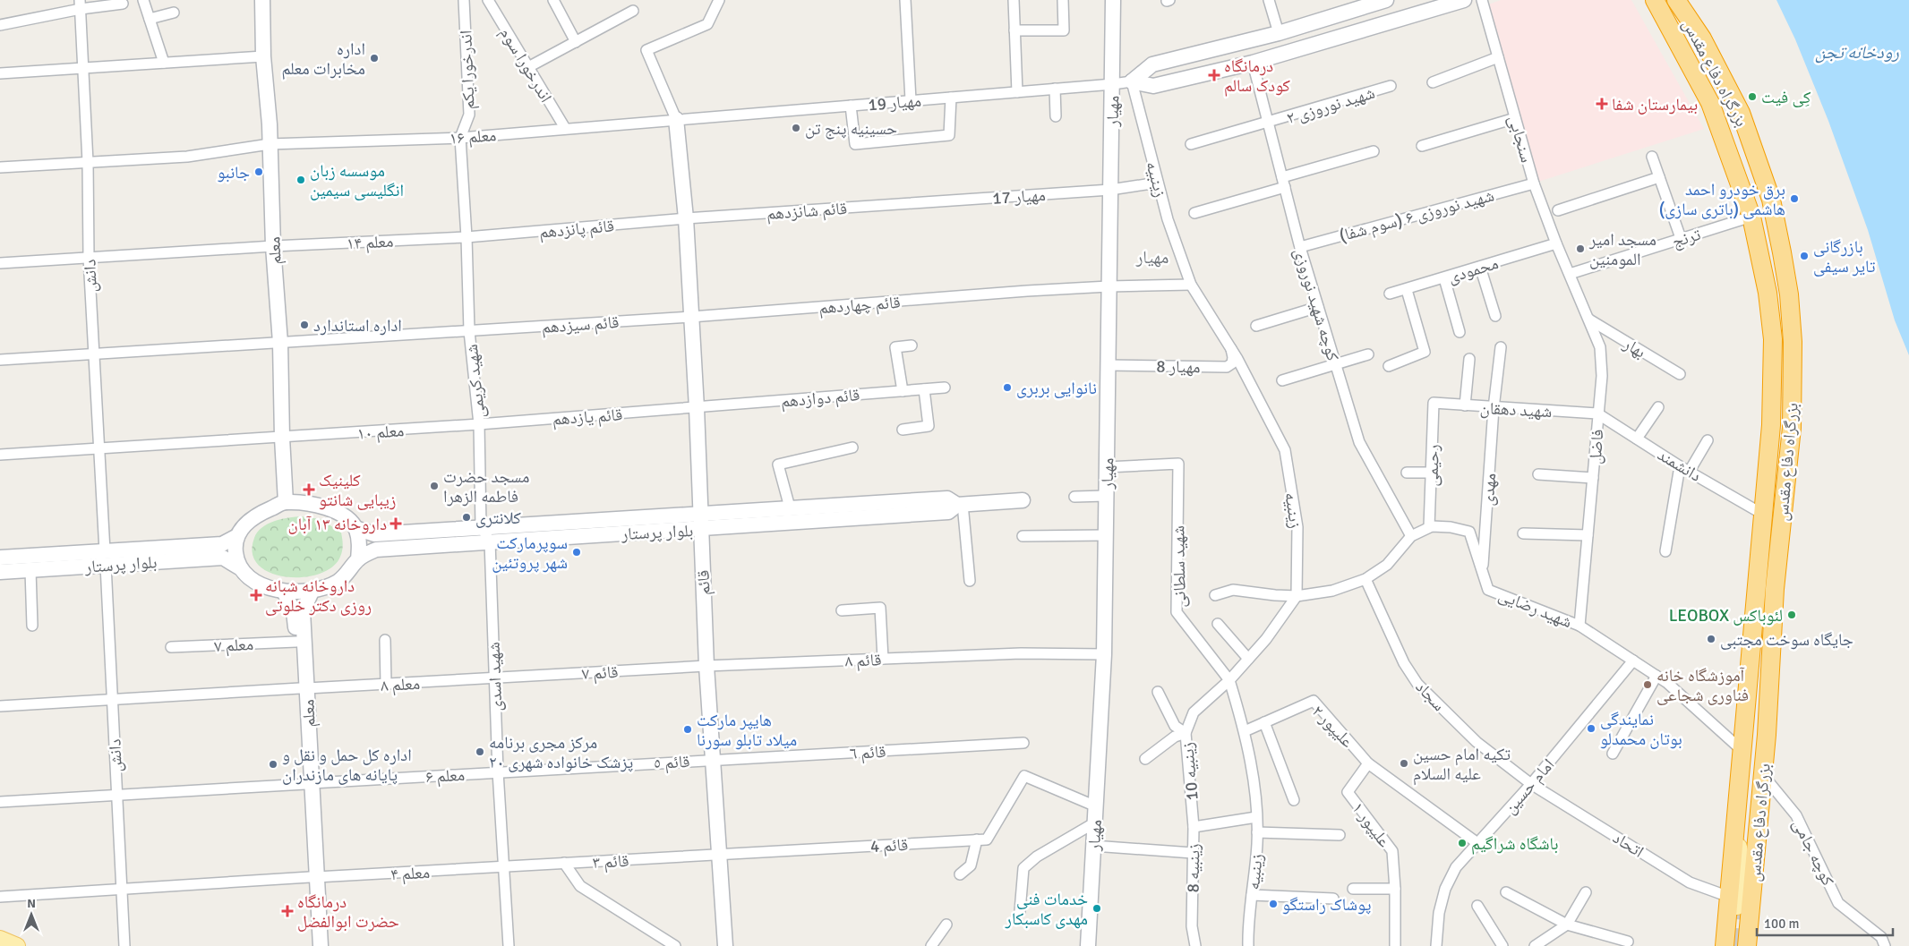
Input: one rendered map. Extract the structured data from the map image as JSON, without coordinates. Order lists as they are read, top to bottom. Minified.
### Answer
{"streets":{"highway":["بزرگراه دفاع مقدس"],"street":["اندرخورا سوم","اندرخورا یکم","مهیار 19","شهید نوروزی ۲","مهیار","معلم ۱۶","سنجابی","زینبیه","مهیار 17","قائم شانزدهم","شهید نوروزی ۶ (سوم شفا)","قائم پانزدهم","ترنج","معلم ۱۴","معلم","محمودی","دانش","قائم چهاردهم","کوچه شهید نوروزی","قائم سیزدهم","بهار","مهیار 8","شهید کریمی","قائم دوازدهم","شهید دهقان","قائم یازدهم","معلم ١٠","فاضل","دانشمند","رحیمی","مهدی","بلوار پرستار","شهید سلطانی","قائم","شهید رضایی","معلم ٧","قائم ٨","قائم ٧","شهید اسدی","معلم ۸","سجاد","علیپور ۲","قائم ٦","قائم ٥","زینبیه 10","معلم ۶","امام حسین","علیپور ۱","اتحاد","قائم 4","کوچه جامی","قائم ٣","زینبیه 8","معلم ۴"]},"crossings":[["اندرخورا سوم","معلم ۱۶"],["اندرخورا یکم","معلم ۱۶"],["اندرخورا یکم","شهید کریمی"],["بزرگراه دفاع مقدس","ترنج"],["بزرگراه دفاع مقدس","دانشمند"],["بزرگراه دفاع مقدس","شهید رضایی"],["بزرگراه دفاع مقدس","اتحاد"],["بزرگراه دفاع مقدس","کوچه جامی"],["مهیار 19","مهیار"],["مهیار 19","معلم ۱۶"],["مهیار 19","زینبیه"],["مهیار 19","قائم"],["شهید نوروزی ۲","کوچه شهید نوروزی"],["مهیار","مهیار 17"],["مهیار","قائم چهاردهم"],["مهیار","مهیار 8"],["مهیار","شهید سلطانی"],["مهیار","قائم ٨"],["مهیار","قائم 4"],["معلم ۱۶","معلم"],["معلم ۱۶","دانش"],["معلم ۱۶","شهید کریمی"],["معلم ۱۶","قائم"],["سنجابی","شهید نوروزی ۶ (سوم شفا)"],["سنجابی","ترنج"],["سنجابی","محمودی"],["سنجابی","فاضل"],["زینبیه","مهیار 17"],["زینبیه","قائم چهاردهم"],["زینبیه","مهیار 8"],["زینبیه","شهید سلطانی"],["زینبیه","شهید رضایی"],["زینبیه","علیپور ۲"],["زینبیه","زینبیه 10"],["زینبیه","زینبیه 8"],["مهیار 17","قائم شانزدهم"],["قائم شانزدهم","قائم پانزدهم"],["قائم شانزدهم","قائم"],["شهید نوروزی ۶ (سوم شفا)","کوچه شهید نوروزی"],["قائم پانزدهم","معلم ۱۴"],["قائم پانزدهم","شهید کریمی"],["قائم پانزدهم","قائم"],["ترنج","فاضل"],["معلم ۱۴","معلم"],["معلم ۱۴","دانش"],["معلم ۱۴","شهید کریمی"],["معلم","قائم سیزدهم"],["معلم","معلم ١٠"],["معلم","بلوار پرستار"],["معلم","معلم ٧"],["معلم","معلم ۸"],["معلم","معلم ۶"],["معلم","معلم ۴"],["دانش","قائم سیزدهم"],["دانش","معلم ١٠"],["دانش","بلوار پرستار"],["دانش","معلم ۸"],["دانش","معلم ۶"],["دانش","معلم ۴"],["قائم چهاردهم","قائم سیزدهم"],["قائم چهاردهم","قائم"],["کوچه شهید نوروزی","شهید رضایی"],["قائم سیزدهم","شهید کریمی"],["قائم سیزدهم","قائم"],["بهار","فاضل"],["شهید کریمی","قائم یازدهم"],["شهید کریمی","معلم ١٠"],["شهید کریمی","بلوار پرستار"],["قائم دوازدهم","قائم یازدهم"],["قائم دوازدهم","قائم"],["شهید دهقان","فاضل"],["شهید دهقان","دانشمند"],["شهید دهقان","رحیمی"],["شهید دهقان","مهدی"],["قائم یازدهم","معلم ١٠"],["قائم یازدهم","قائم"],["فاضل","دانشمند"],["فاضل","شهید رضایی"],["رحیمی","شهید رضایی"],["مهدی","شهید رضایی"],["بلوار پرستار","قائم"],["بلوار پرستار","شهید اسدی"],["شهید سلطانی","زینبیه 10"],["قائم","قائم ٨"],["قائم","قائم ٧"],["قائم","قائم ٦"],["قائم","قائم ٥"],["قائم","قائم 4"],["قائم","قائم ٣"],["شهید رضایی","سجاد"],["شهید رضایی","امام حسین"],["قائم ٨","قائم ٧"],["قائم ٧","شهید اسدی"],["قائم ٧","معلم ۸"],["شهید اسدی","معلم ۸"],["شهید اسدی","قائم ٥"],["شهید اسدی","معلم ۶"],["شهید اسدی","قائم ٣"],["شهید اسدی","معلم ۴"],["سجاد","امام حسین"],["سجاد","اتحاد"],["علیپور ۲","علیپور ۱"],["قائم ٦","قائم ٥"],["قائم ٥","معلم ۶"],["زینبیه 10","زینبیه 8"],["امام حسین","اتحاد"],["قائم 4","قائم ٣"],["قائم ٣","معلم ۴"]],"districts":["مهیار"],"water":["رودخانه تجن"],"places":{"other":["اداره مخابرات معلم","کِی فیت","حسینیه پنج تن","جانبو","موسسه زبان انگلیسی سیمین","برق خودرو احمد هاشمی (باتری سازی)","مسجد امیر المومنین","بازرگانی تایر سیفی","اداره استاندارد","نانوایی بربری","مسجد حضرت فاطمه الزهرا","کلانتری","سوپرمارکت شهر پروتئین","LEOBOX لئوباکس","جایگاه سوخت مجتبی","آموزشگاه خانه فناوری شجاعی","نمایندگی بوتان محمدلو","هایپر مارکت میلاد تابلو سورنا","مرکز مجری برنامه پزشک خانواده شهری ٢٠","تکیه امام حسین علیه السلام","اداره کل حمل و نقل و پایانه های مازندران","باشگاه شراگیم","پوشاک راستگو","خدمات فنی مهدی کاسبکار"],"health":["درمانگاه کودک سالم","بیمارستان شفا","کلینیک زیبایی شانتو","داروخانه ١٣ آبان","داروخانه شبانه روزی دکتر خلوتی","درمانگاه حضرت ابوالفضل"]},"scale_bar":"100 m","north":"top"}
